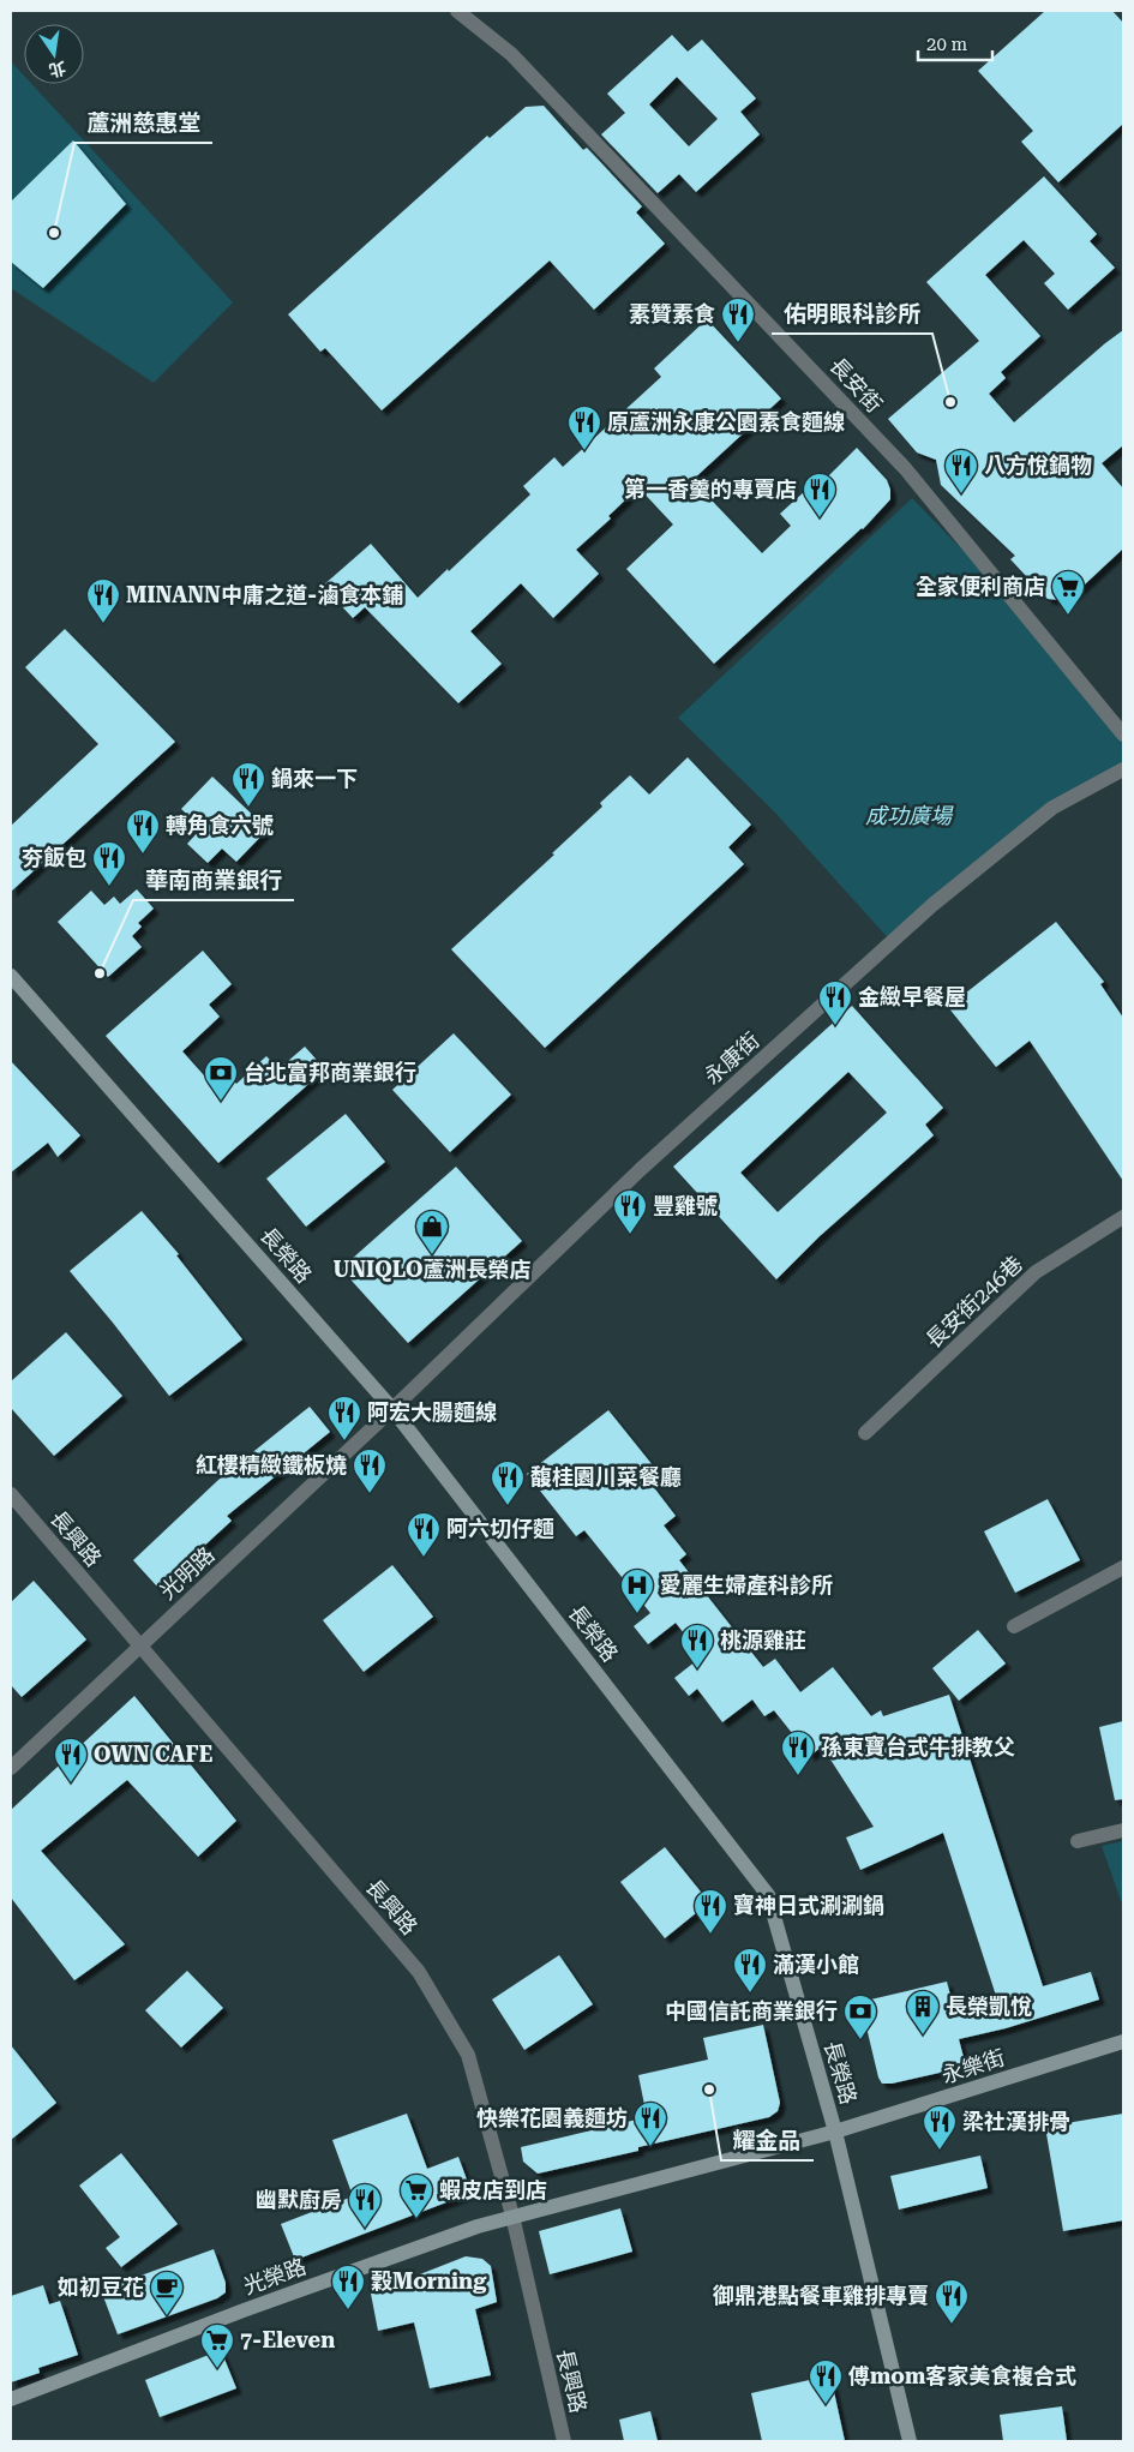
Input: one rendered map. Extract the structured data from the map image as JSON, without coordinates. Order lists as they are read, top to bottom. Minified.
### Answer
{"streets":{"street":["長安街","永康街","長榮路","長安街246巷","長興路","光明路","永樂街","光榮路"]},"crossings":[["永康街","長榮路"],["永康街","光明路"],["長榮路","光明路"],["長榮路","永樂街"],["長榮路","光榮路"],["長興路","光明路"],["長興路","光榮路"],["永樂街","光榮路"]],"parks":["成功廣場"],"places":{"other":["蘆洲慈惠堂","佑明眼科診所","華南商業銀行","耀金品"],"restaurant":["素贊素食","原蘆洲永康公園素食麵線","八方悅鍋物","第一香羹的專賣店","MINANN中庸之道-滷食本鋪","鍋來一下","轉角食六號","夯飯包","金緻早餐屋","豐雞號","阿宏大腸麵線","紅樓精緻鐵板燒","馥桂園川菜餐廳","阿六切仔麵","桃源雞莊","孫東寶台式牛排教父","OWN CAFE","寶神日式涮涮鍋","滿漢小館","快樂花園義麵坊","梁社漢排骨","幽默廚房","穀Morning","御鼎港點餐車雞排專賣","傅mom客家美食複合式"],"supermarket":["全家便利商店","蝦皮店到店","7-Eleven"],"bank":["台北富邦商業銀行","中國信託商業銀行"],"shop":["UNIQLO蘆洲長榮店"],"hospital":["愛麗生婦產科診所"],"building":["長榮凱悅"],"cafe":["如初豆花"]},"scale_bar":"20 m","north":"bottom"}
